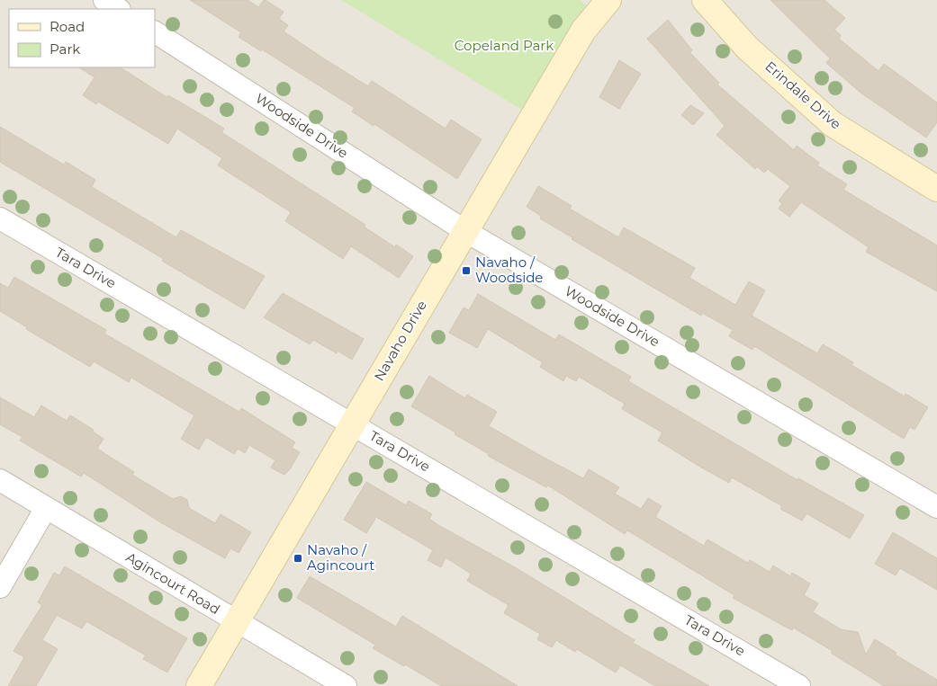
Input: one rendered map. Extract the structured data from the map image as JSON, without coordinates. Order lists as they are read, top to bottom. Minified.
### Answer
{"streets":{"street":["Erindale Drive","Woodside Drive","Tara Drive","Navaho Drive","Agincourt Road"]},"crossings":[["Woodside Drive","Navaho Drive"],["Tara Drive","Navaho Drive"],["Navaho Drive","Agincourt Road"]],"parks":["Copeland Park"],"places":{"transit":["Navaho / Woodside","Navaho / Agincourt"]},"legend":["Road","Park"]}
